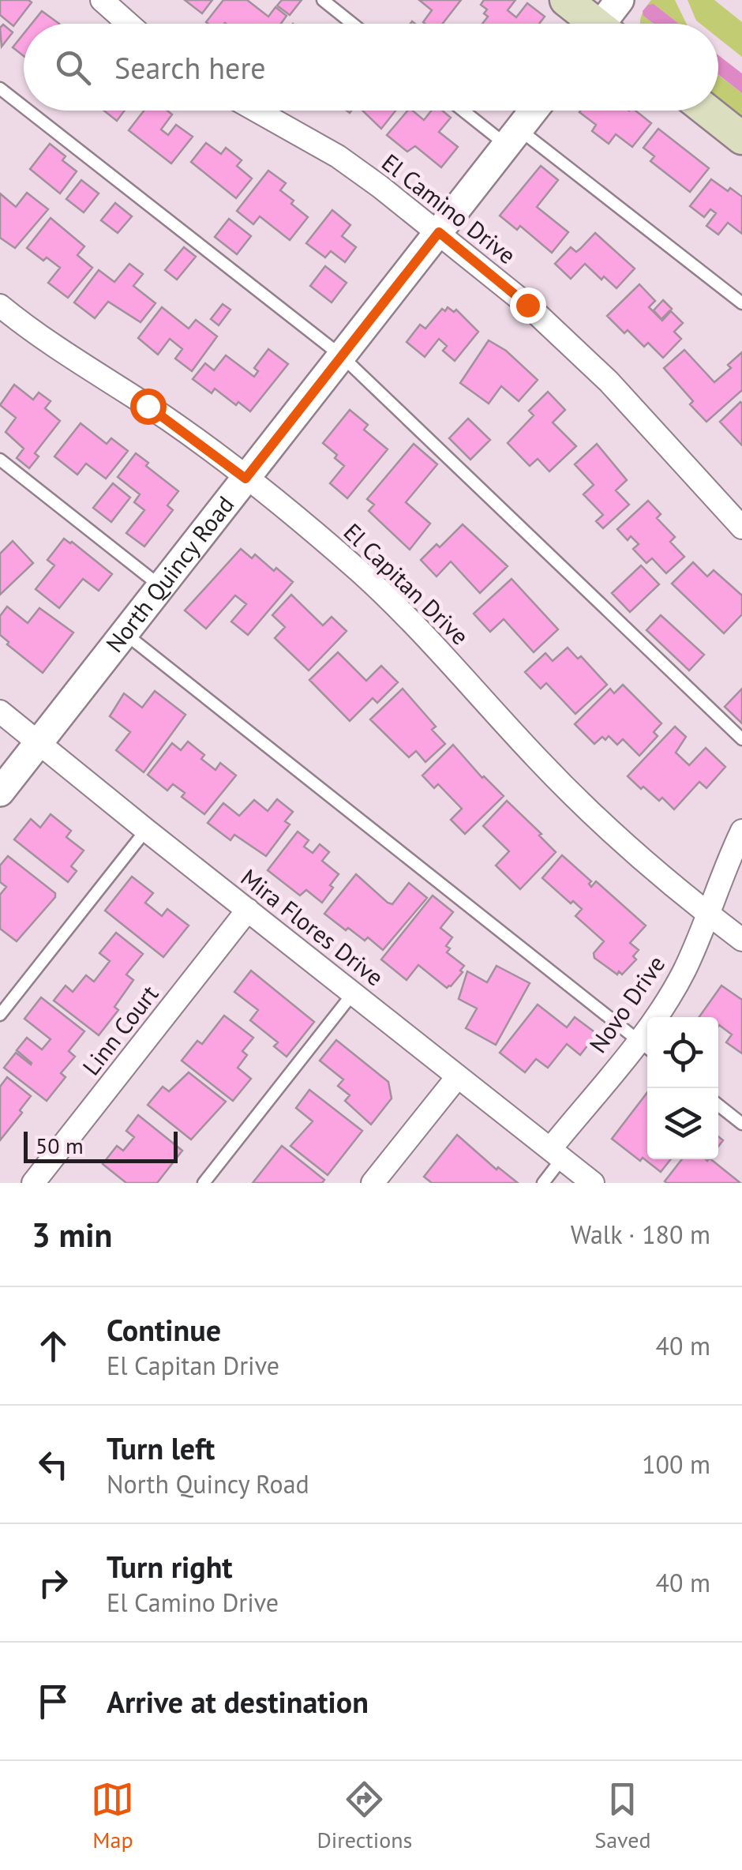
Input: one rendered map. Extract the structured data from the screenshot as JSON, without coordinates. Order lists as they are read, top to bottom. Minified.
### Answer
{"streets":{"street":["El Camino Drive","North Quincy Road","El Capitan Drive","Mira Flores Drive","Novo Drive","Linn Court"]},"crossings":[["El Camino Drive","North Quincy Road"],["North Quincy Road","El Capitan Drive"],["North Quincy Road","Mira Flores Drive"],["El Capitan Drive","Novo Drive"],["Mira Flores Drive","Novo Drive"],["Mira Flores Drive","Linn Court"]],"scale_bar":"50 m","page":{"search":"Search here","scale":"50 m","heading":["3 min","Walk · 180 m"],"list":[["Continue","El Capitan Drive","40 m"],["Turn left","North Quincy Road","100 m"],["Turn right","El Camino Drive","40 m"],"Arrive at destination"],"nav":["Map","Directions","Saved"]}}
